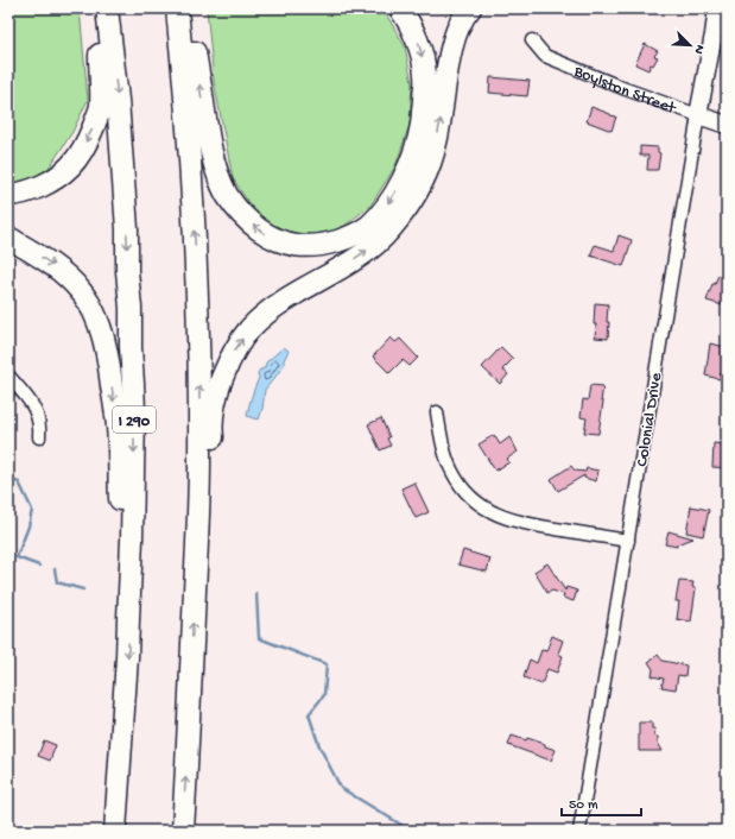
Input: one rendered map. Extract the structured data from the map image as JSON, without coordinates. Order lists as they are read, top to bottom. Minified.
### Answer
{"streets":{"highway":["I 290"],"street":["Boylston Street","Colonial Drive"]},"crossings":[["Boylston Street","Colonial Drive"]],"scale_bar":"50 m","north":"bottom right"}
